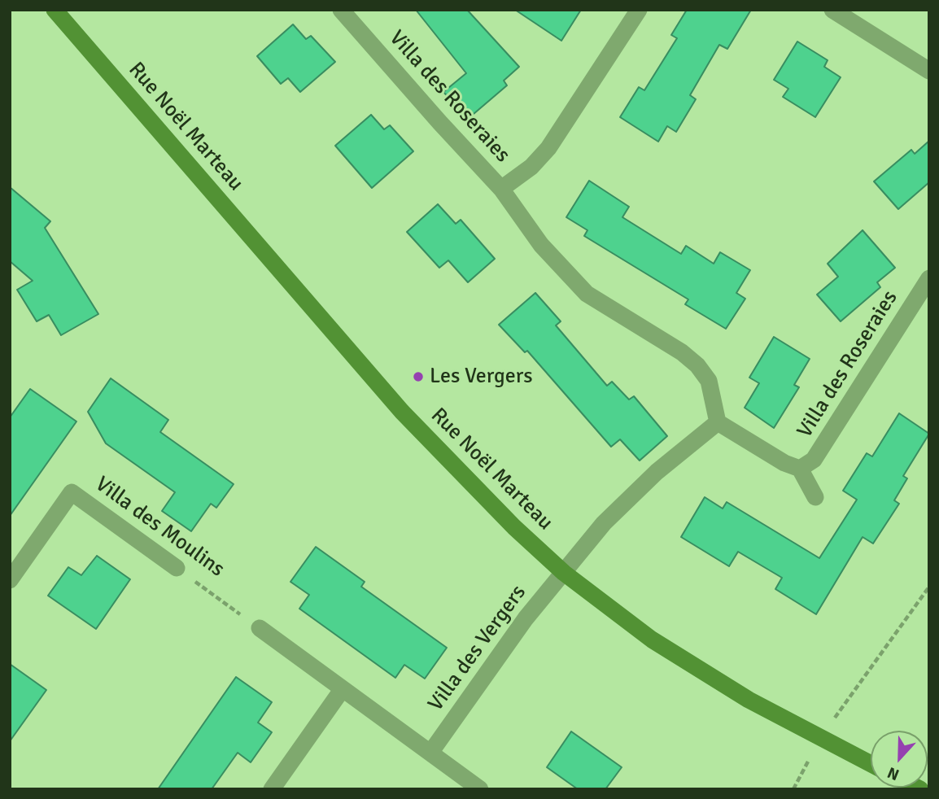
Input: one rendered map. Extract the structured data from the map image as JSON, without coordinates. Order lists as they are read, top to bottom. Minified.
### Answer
{"streets":{"street":["Villa des Roseraies","Rue Noël Marteau","Villa des Moulins","Villa des Vergers"]},"crossings":[["Rue Noël Marteau","Villa des Vergers"]],"places":["Les Vergers"],"north":"bottom"}
